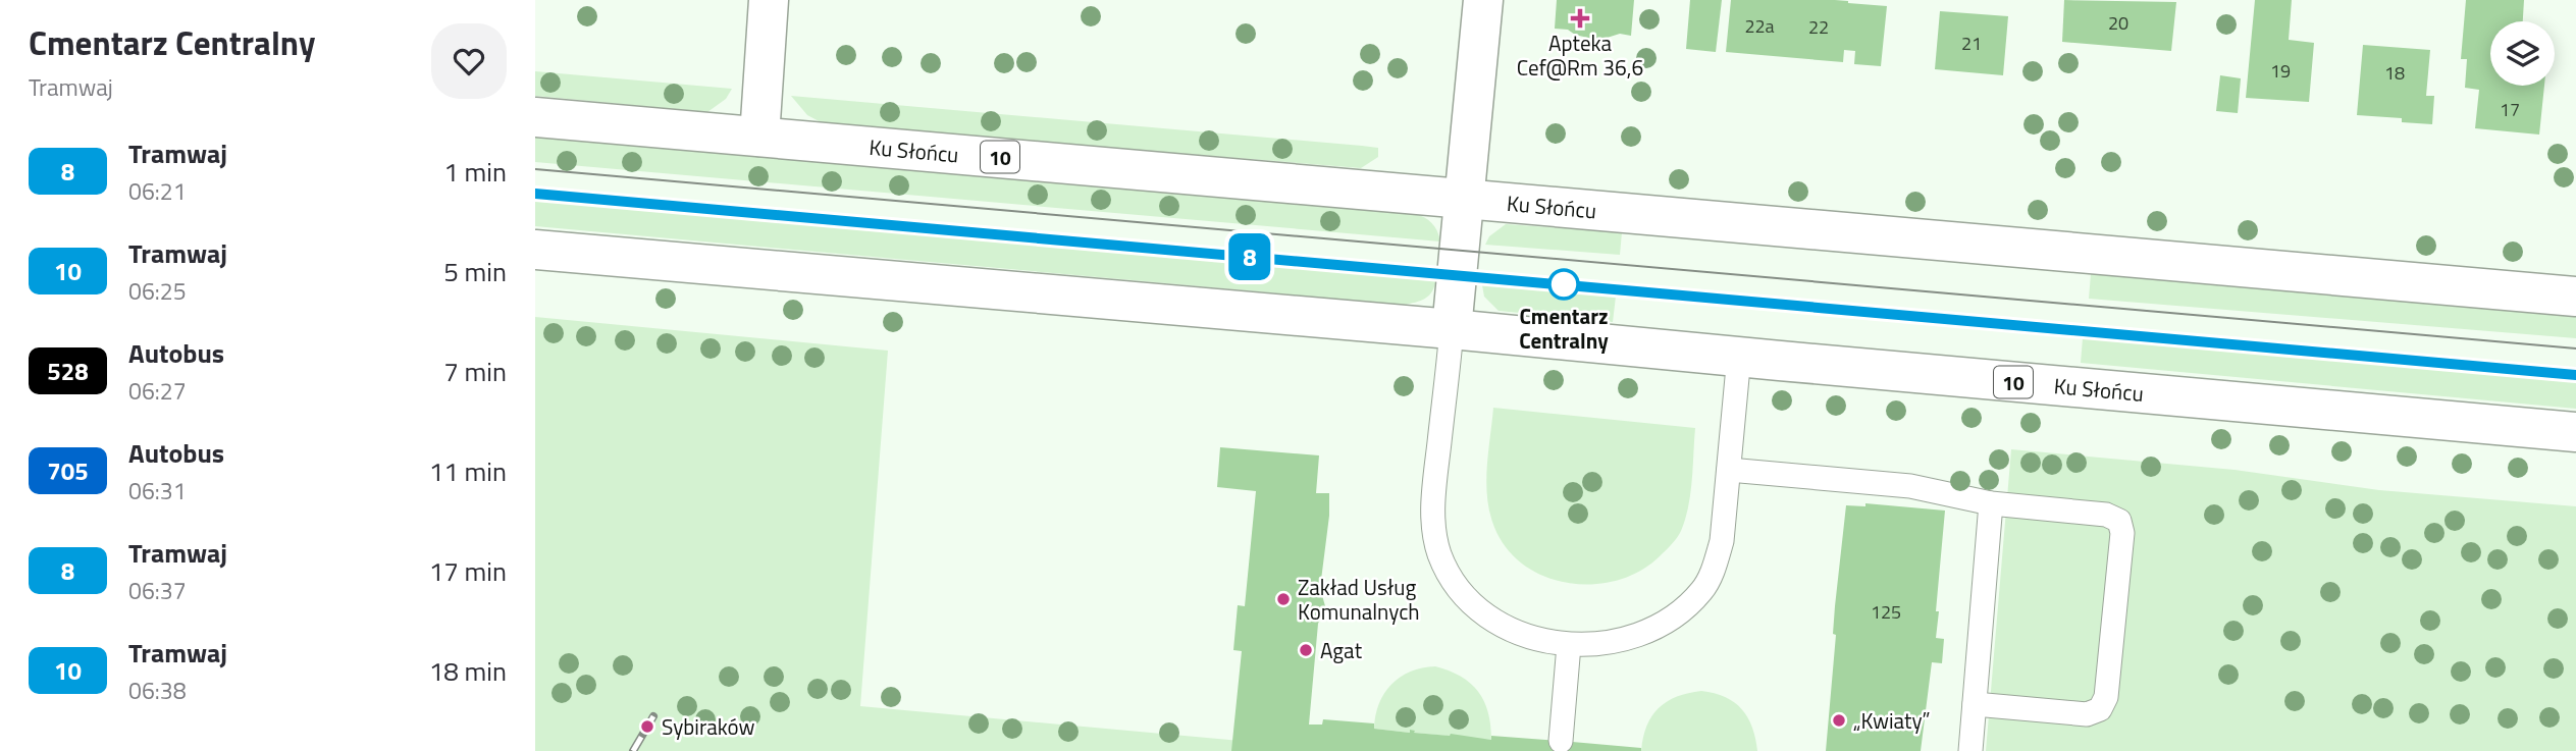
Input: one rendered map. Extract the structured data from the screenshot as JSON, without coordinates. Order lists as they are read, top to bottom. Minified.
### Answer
{"streets":{"main road":["Ku Słońcu","10"]},"places":{"health":["Apteka Cef@Rm 36,6"],"other":["Cmentarz Centralny","Zakład Usług Komunalnych","Agat","„Kwiaty”","Sybiraków"]},"lines":["tram line 8"],"house_numbers":["20","22a","22","21","19","18","17","125"],"page":{"heading":["Cmentarz Centralny","Tramwaj"],"on_map":"8","list":[{"mark":"8","name":"Tramwaj","note":"06:21","value":"1 min"},{"mark":"10","name":"Tramwaj","note":"06:25","value":"5 min"},{"mark":"528","name":"Autobus","note":"06:27","value":"7 min"},{"mark":"705","name":"Autobus","note":"06:31","value":"11 min"},{"mark":"8","name":"Tramwaj","note":"06:37","value":"17 min"},{"mark":"10","name":"Tramwaj","note":"06:38","value":"18 min"}]}}
